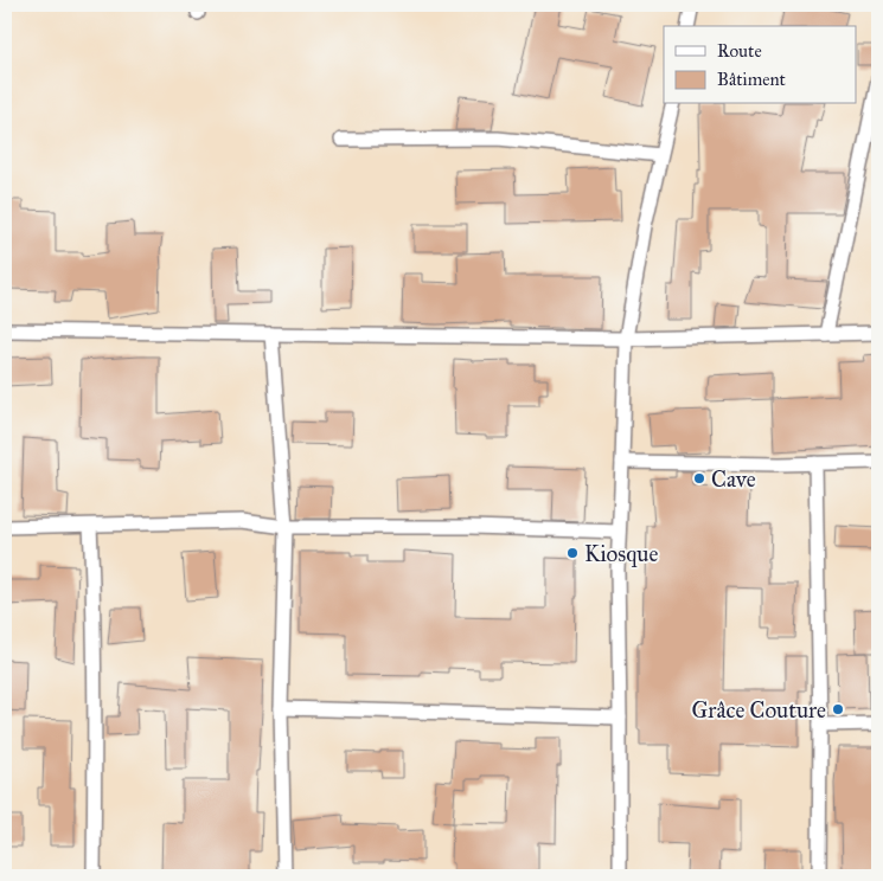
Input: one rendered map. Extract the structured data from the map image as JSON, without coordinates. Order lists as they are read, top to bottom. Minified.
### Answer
{"places":["Cave","Kiosque","Grâce Couture"],"legend":["Route","Bâtiment"]}
